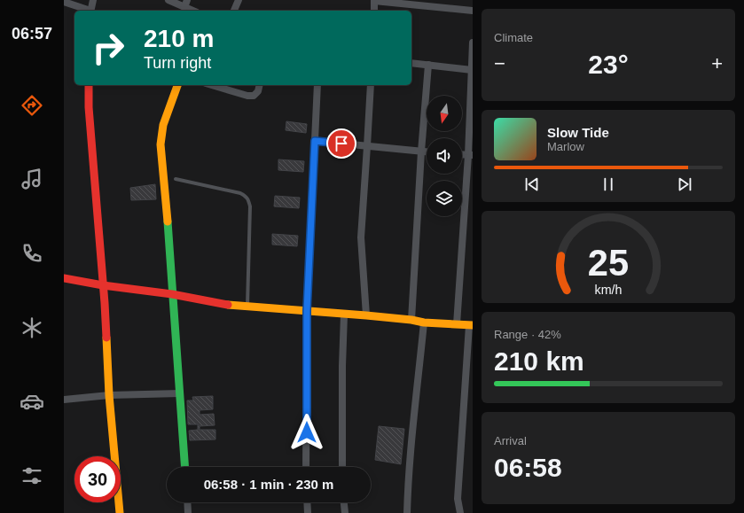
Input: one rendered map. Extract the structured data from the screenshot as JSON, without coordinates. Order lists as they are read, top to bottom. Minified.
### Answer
{"north":"bottom","page":{"tabs":"06:57","tile":["Climate",["Range · 42%","210 km"],["Arrival","06:58"]],"turn":["210 m","Turn right"],"heat":["−","23°","+"],"song":["Slow Tide","Marlow"],"limit":"30","trip":"06:58 · 1 min · 230 m","gauge":["25","km/h"]}}
